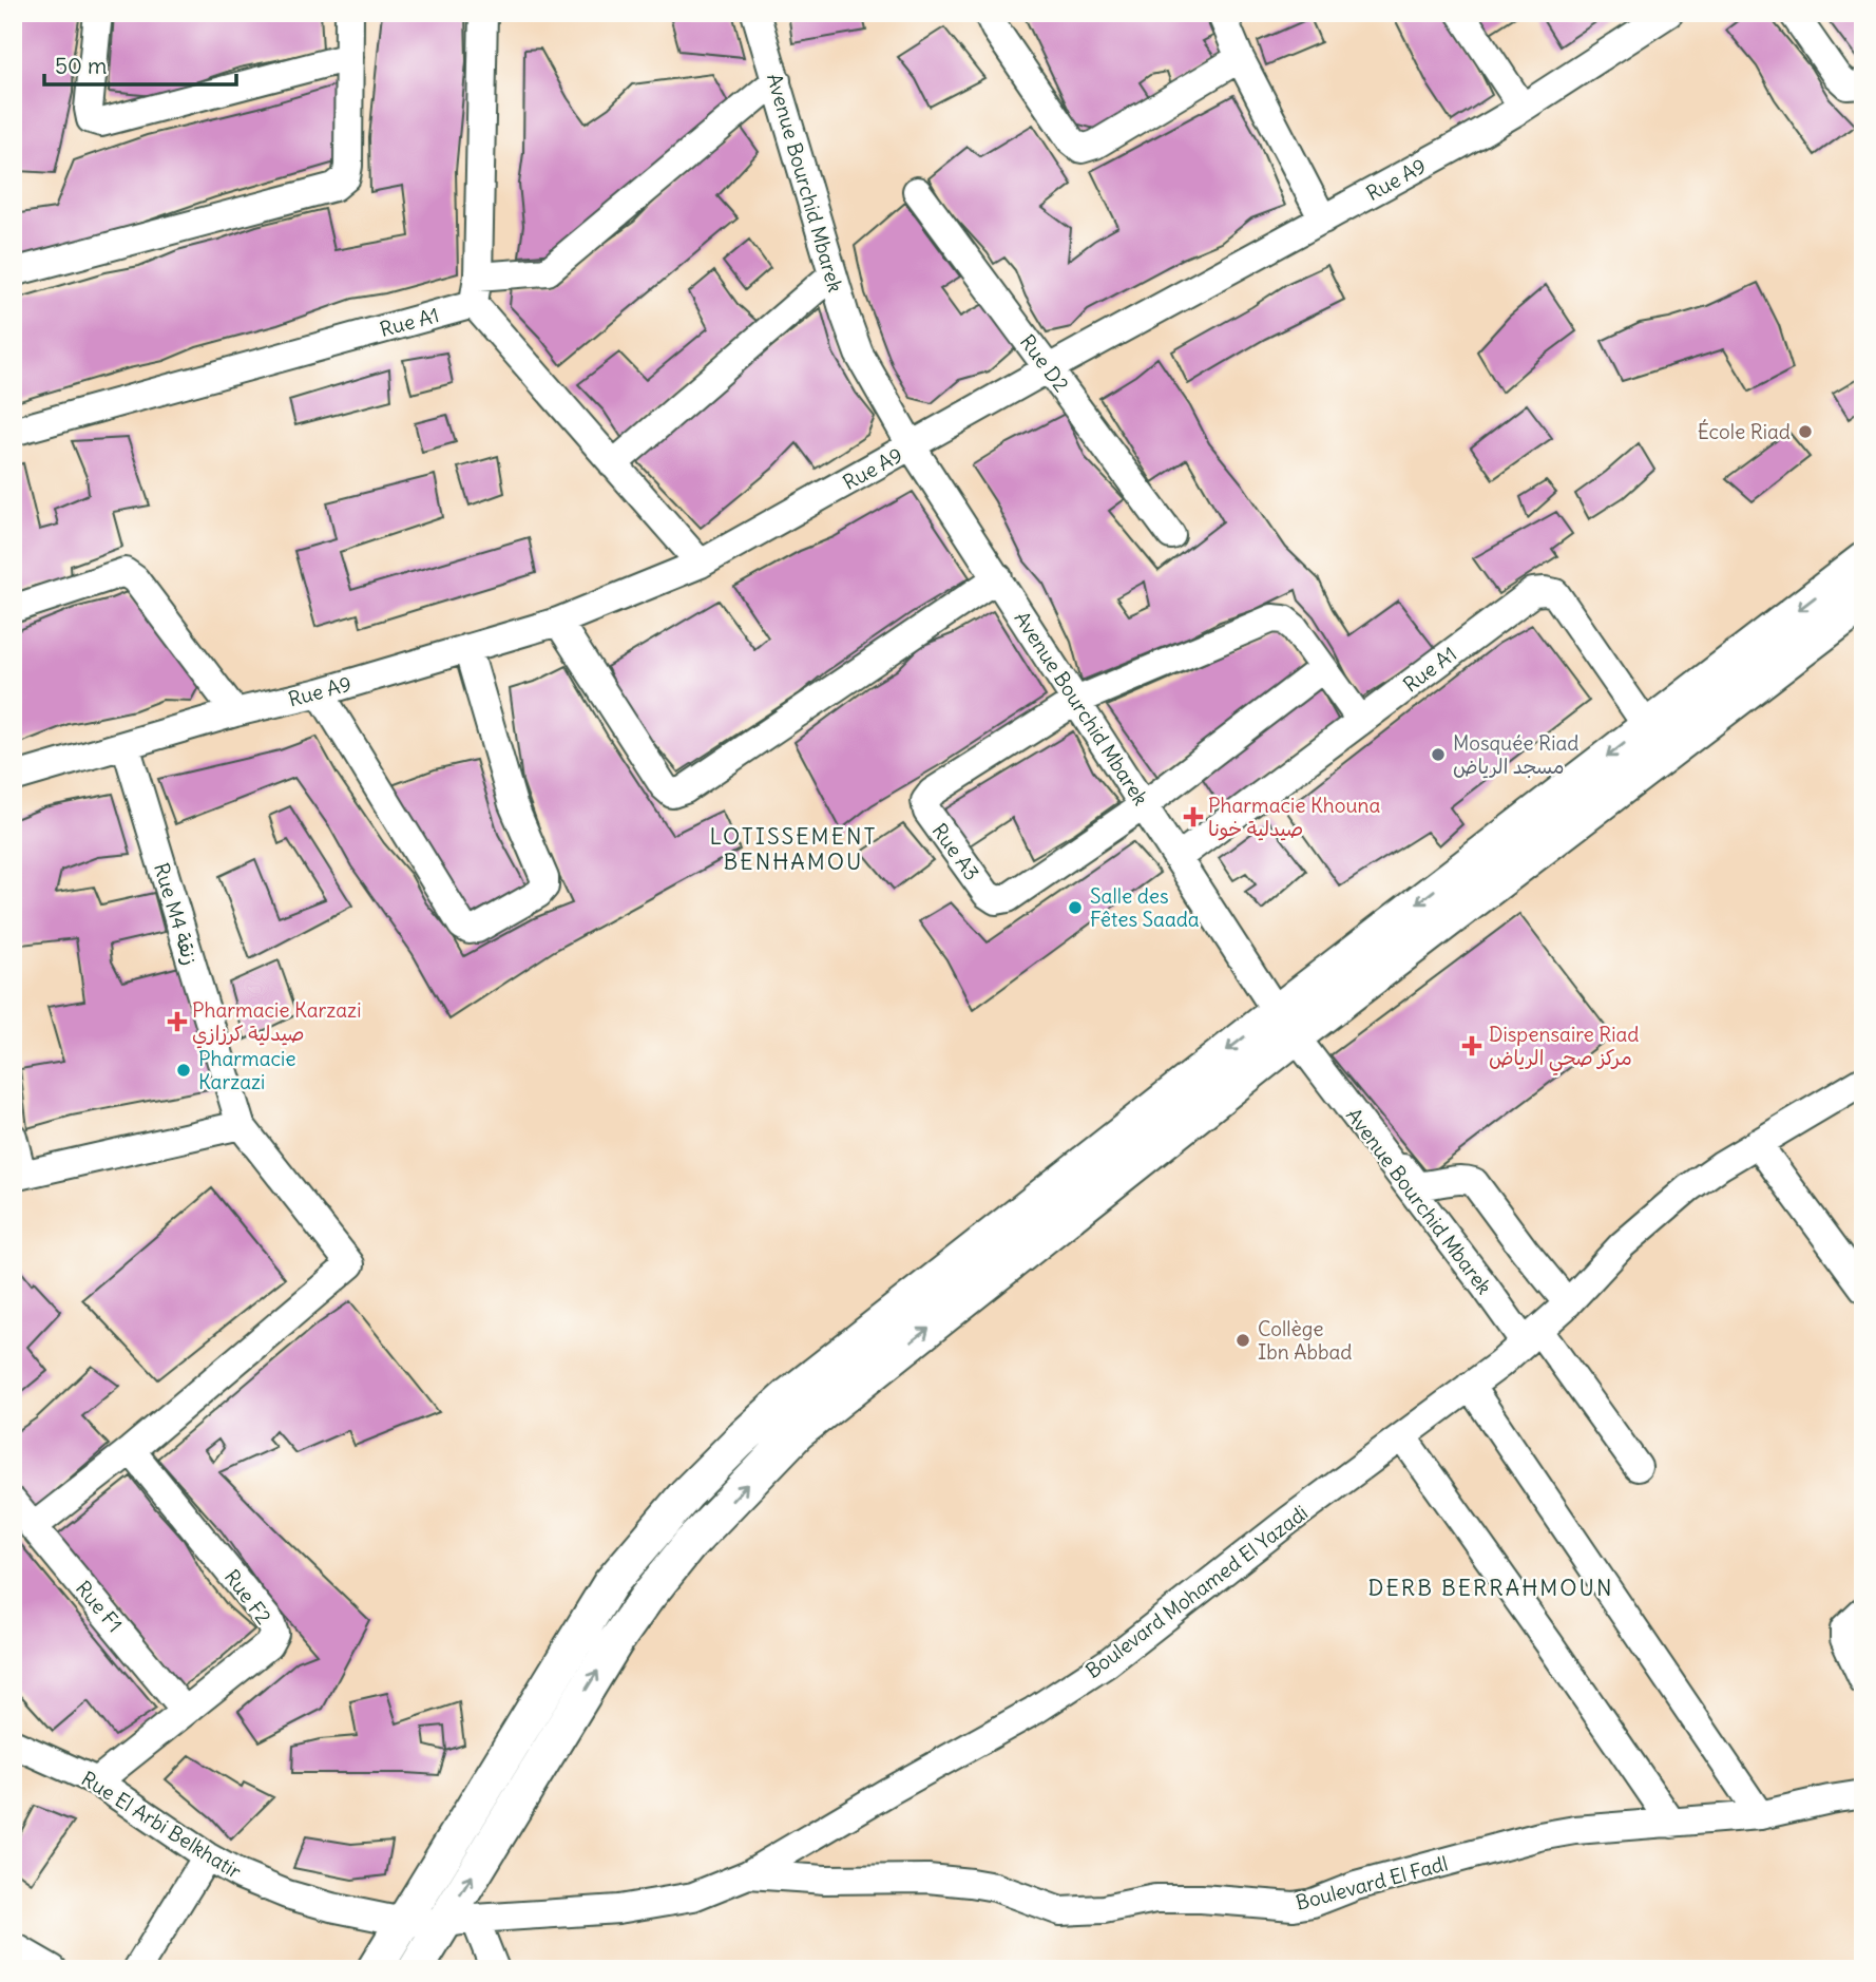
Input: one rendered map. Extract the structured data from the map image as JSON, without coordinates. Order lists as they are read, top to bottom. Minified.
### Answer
{"streets":{"street":["Rue A9","Avenue Bourchid Mbarek","Rue A1","Rue D2","Rue A3","Rue M4 زنقة","Boulevard Mohamed El Yazadi","Rue F2","Rue F1","Rue El Arbi Belkhatir","Boulevard El Fadl"]},"crossings":[["Rue A9","Avenue Bourchid Mbarek"],["Rue A9","Rue D2"],["Rue A9","Rue M4 زنقة"],["Avenue Bourchid Mbarek","Rue A1"],["Avenue Bourchid Mbarek","Rue A3"],["Avenue Bourchid Mbarek","Boulevard Mohamed El Yazadi"],["Boulevard Mohamed El Yazadi","Rue El Arbi Belkhatir"],["Boulevard Mohamed El Yazadi","Boulevard El Fadl"],["Rue F2","Rue F1"],["Rue F2","Rue El Arbi Belkhatir"]],"districts":["LOTISSEMENT BENHAMOU","DERB BERRAHMOUN"],"places":{"other":["École Riad","Mosquée Riad مسجد الرياض","Salle des Fêtes Saada","Pharmacie Karzazi","Collège Ibn Abbad"],"health":["Pharmacie Khouna صيدلية خونا","Pharmacie Karzazi صيدلية كرزازي","Dispensaire Riad مركز صحي الرياض"]},"scale_bar":"50 m"}
